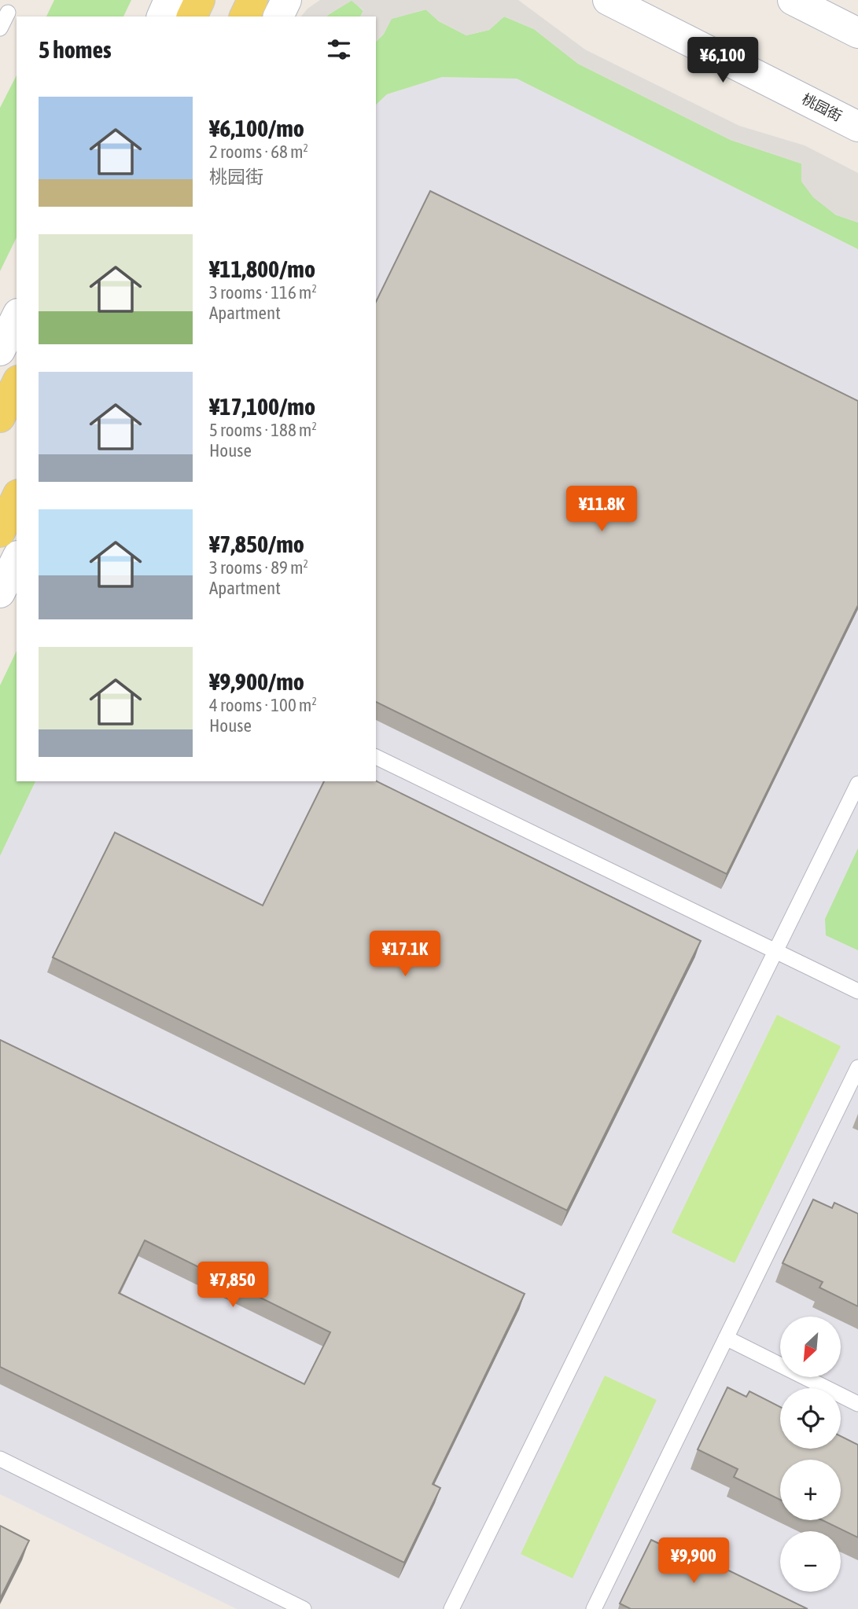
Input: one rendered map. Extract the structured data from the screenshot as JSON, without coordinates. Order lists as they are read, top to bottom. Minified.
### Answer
{"streets":{"main road":["桃园街"]},"north":"bottom left","page":{"heading":"5 homes","price":["¥6,100","¥11.8K","¥17.1K","¥7,850","¥9,900"],"list":[{"name":"¥6,100/mo","note":"2 rooms · 68 m² · 桃园街"},{"name":"¥11,800/mo","note":"3 rooms · 116 m² · Apartment"},{"name":"¥17,100/mo","note":"5 rooms · 188 m² · House"},{"name":"¥7,850/mo","note":"3 rooms · 89 m² · Apartment"},{"name":"¥9,900/mo","note":"4 rooms · 100 m² · House"}],"map_buttons":["+","−"]}}
